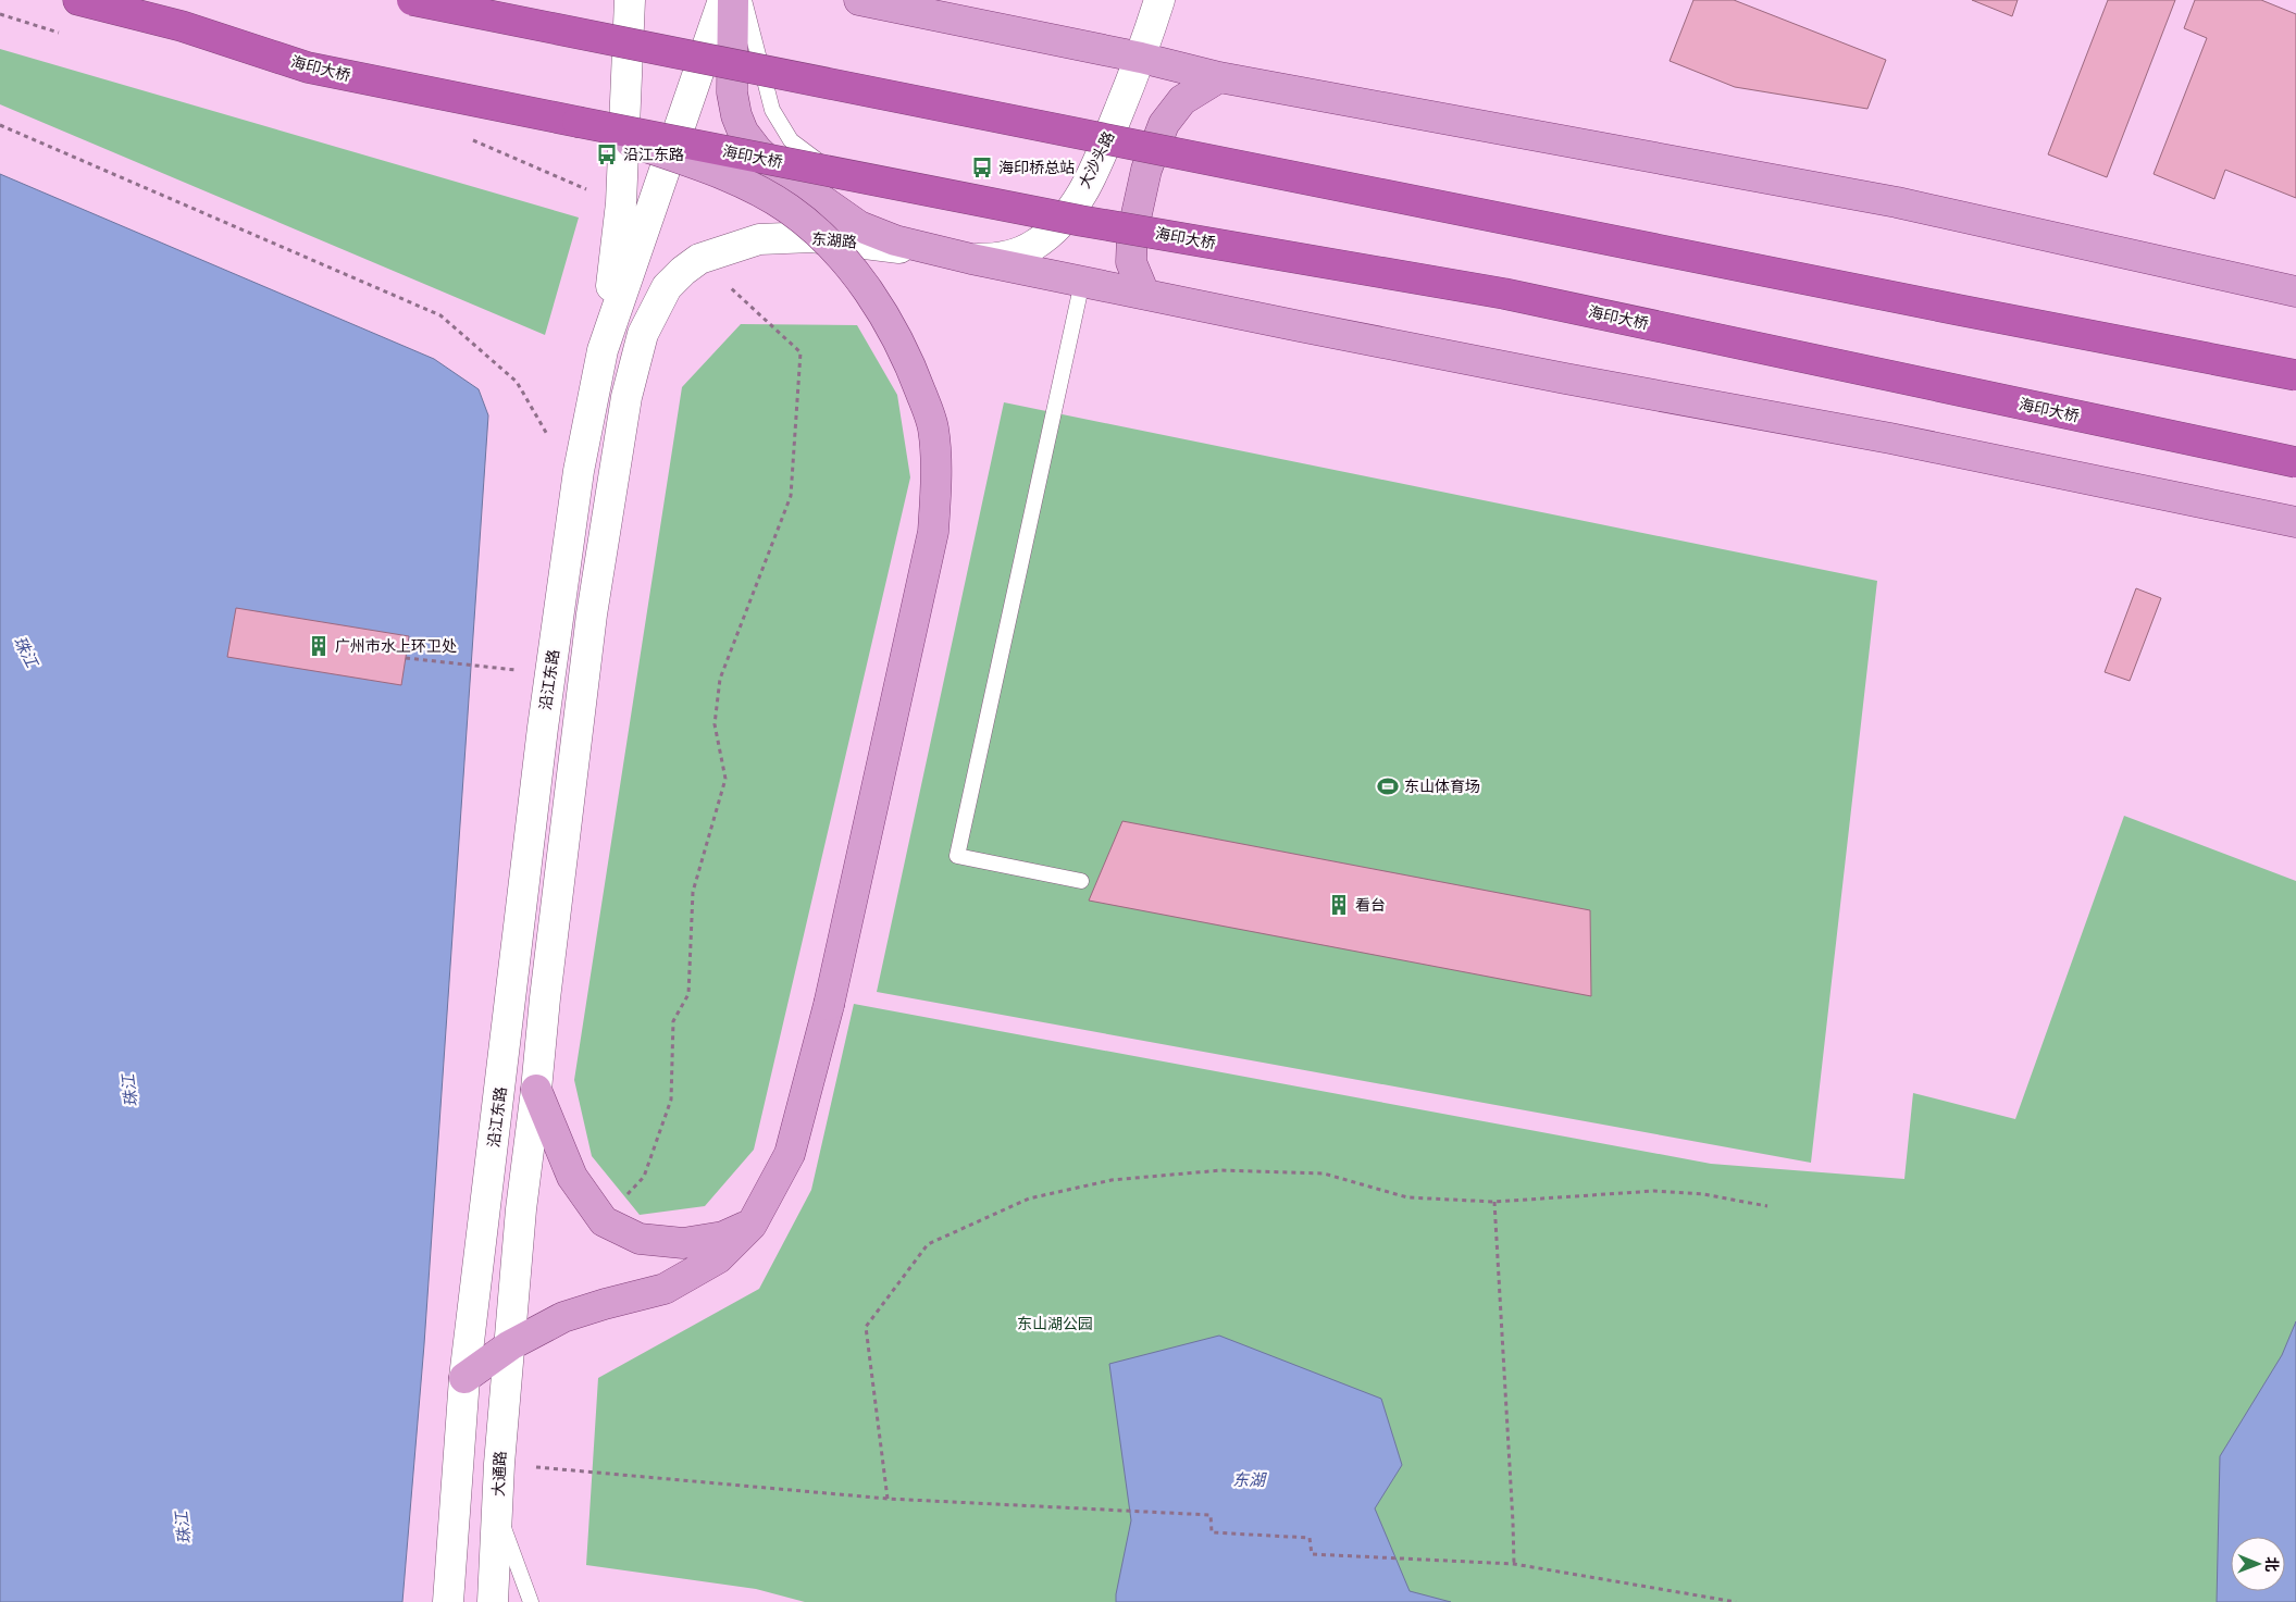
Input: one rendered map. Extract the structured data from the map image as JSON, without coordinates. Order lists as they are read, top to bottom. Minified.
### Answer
{"streets":{"highway":["海印大桥"],"main road":["大沙头路","东湖路","沿江东路","大通路"]},"crossings":[["大沙头路","东湖路"]],"water":["珠江","东湖"],"parks":["东山湖公园"],"places":{"bus stop":["沿江东路","海印桥总站"],"building":["广州市水上环卫处","看台"],"sports":["东山体育场"]},"north":"right"}
